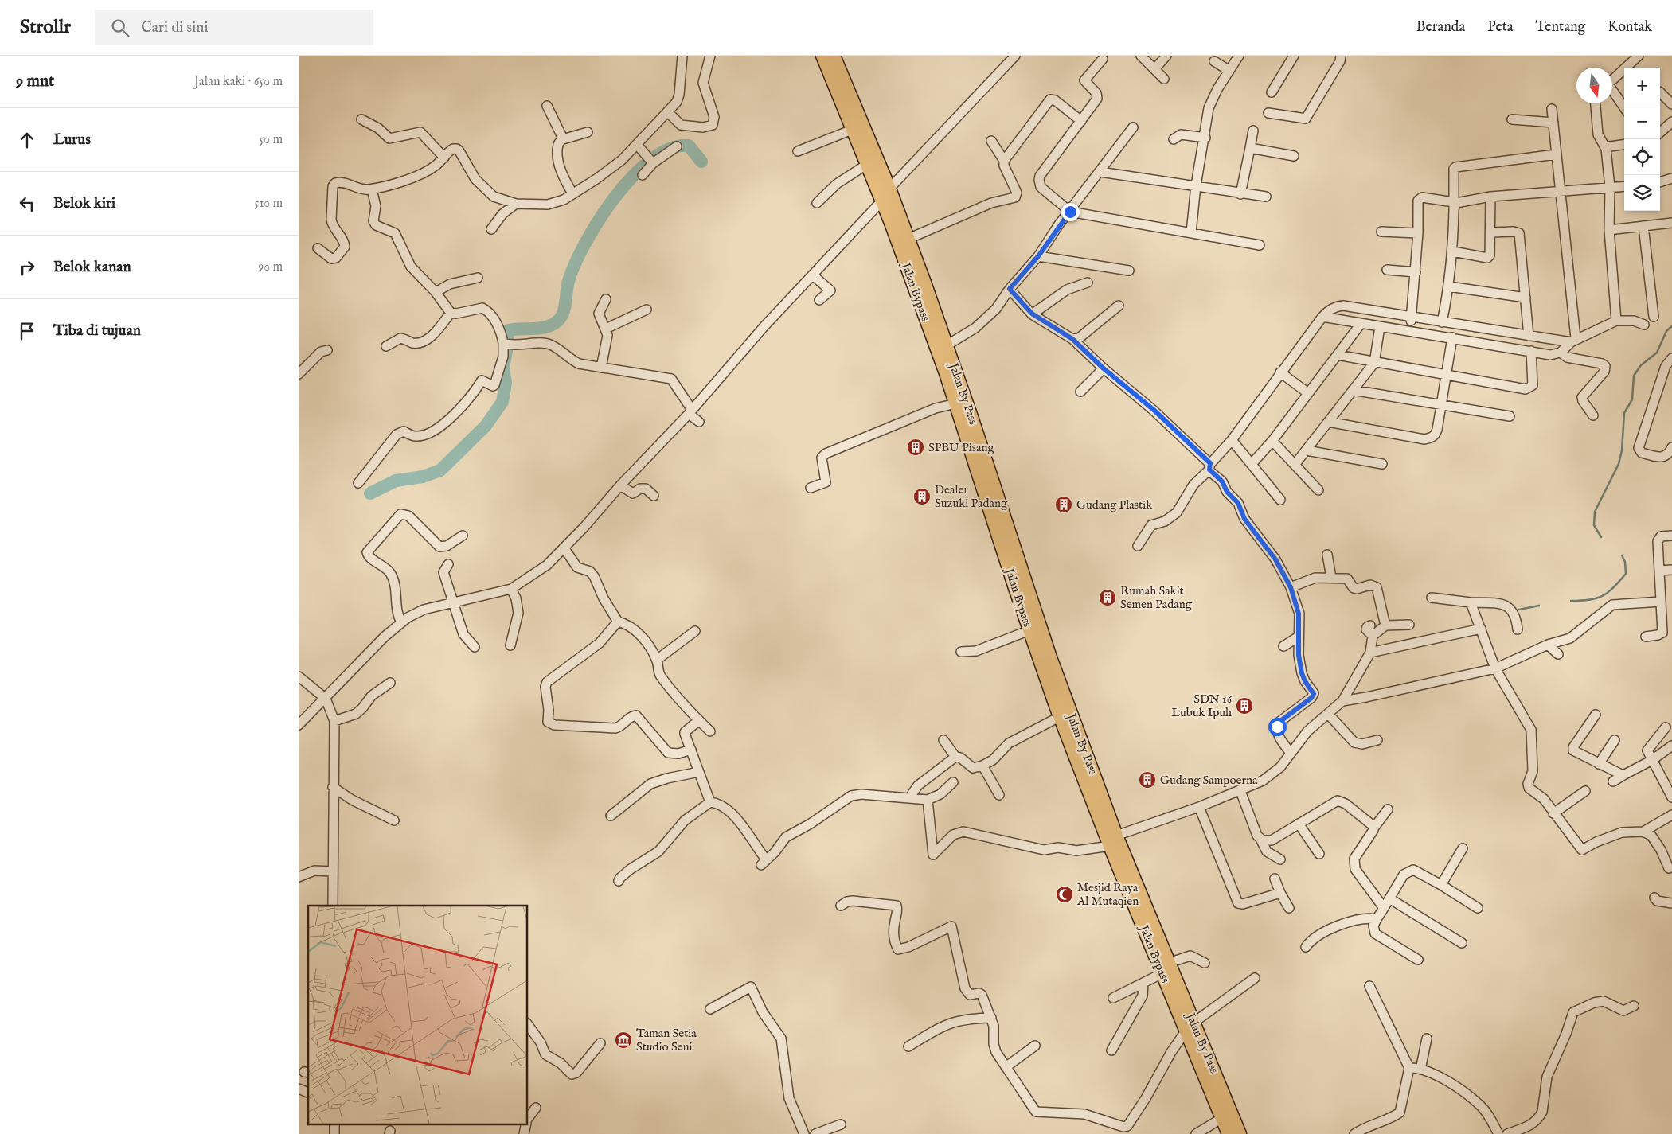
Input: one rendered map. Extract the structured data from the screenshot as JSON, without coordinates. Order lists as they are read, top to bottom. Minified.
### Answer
{"streets":{"highway":["Jalan Bypass","Jalan By Pass"]},"crossings":[["Jalan Bypass","Jalan By Pass"]],"places":{"building":["SPBU Pisang","Dealer Suzuki Padang","Gudang Plastik","Rumah Sakit Semen Padang","SDN 16 Lubuk Ipuh","Gudang Sampoerna"],"mosque":["Mesjid Raya Al Mutaqien"],"museum":["Taman Setia Studio Seni"]},"north":"bottom","page":{"header":"Strollr","search":"Cari di sini","nav":["Beranda","Peta","Tentang","Kontak"],"heading":["9 mnt","Jalan kaki · 650 m"],"map_buttons":["+","−"],"list":[["Lurus","50 m"],["Belok kiri","510 m"],["Belok kanan","90 m"],"Tiba di tujuan"]}}
